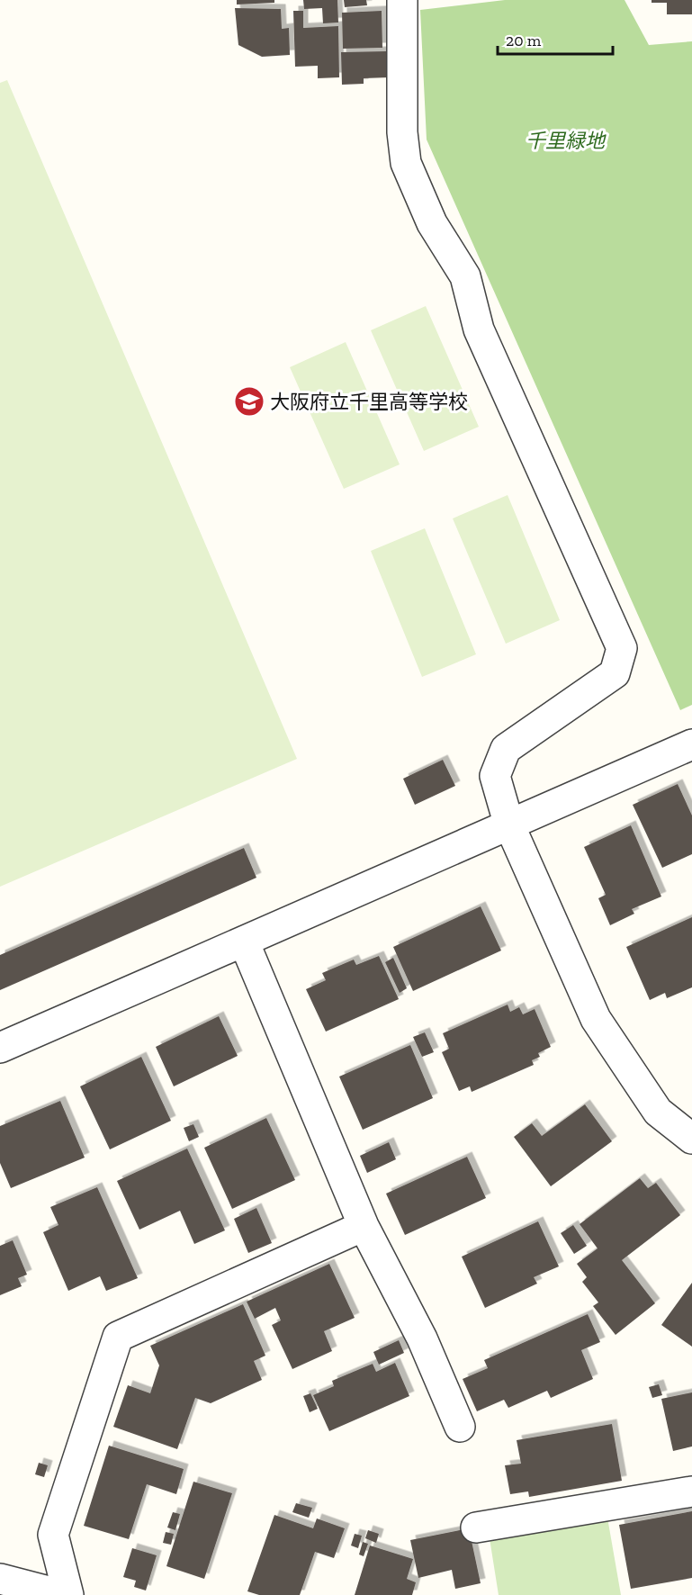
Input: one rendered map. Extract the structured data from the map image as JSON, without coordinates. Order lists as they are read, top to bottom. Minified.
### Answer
{"parks":["千里緑地"],"places":{"school or university":["大阪府立千里高等学校"]},"scale_bar":"20 m"}
